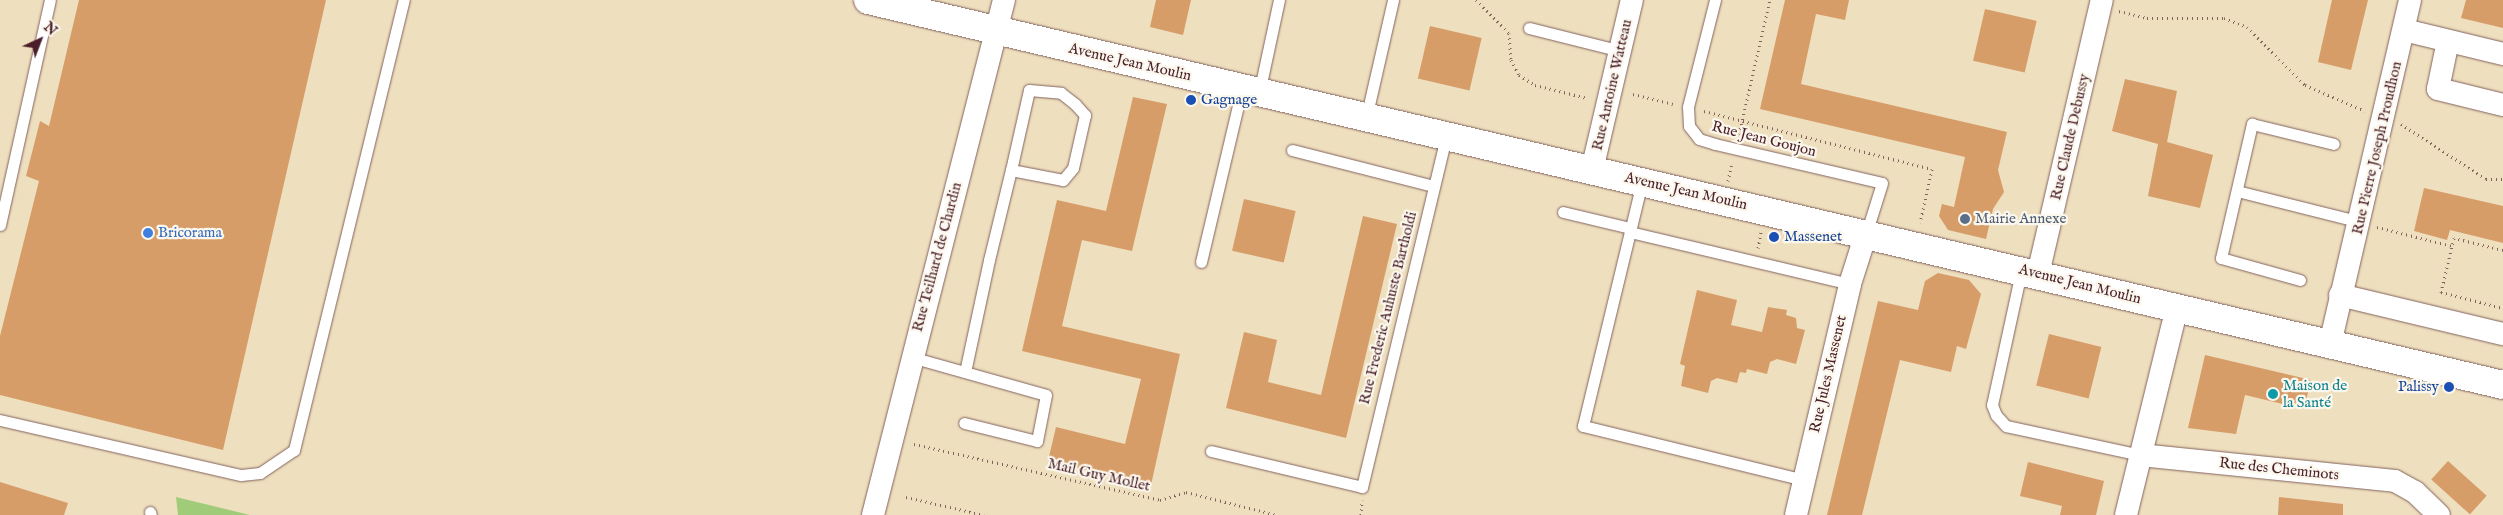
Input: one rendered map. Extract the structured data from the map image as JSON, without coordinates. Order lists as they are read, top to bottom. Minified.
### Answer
{"streets":{"street":["Avenue Jean Moulin","Rue Antoine Watteau","Rue Claude Debussy","Rue Pierre Joseph Proudhon","Rue Teilhard de Chardin","Rue Jules Massenet","Rue des Cheminots"],"lane":["Rue Jean Goujon","Rue Frederic Auhuste Bartholdi"],"path":["Mail Guy Mollet"]},"crossings":[["Avenue Jean Moulin","Rue Antoine Watteau"],["Avenue Jean Moulin","Rue Claude Debussy"],["Avenue Jean Moulin","Rue Jean Goujon"],["Avenue Jean Moulin","Rue Pierre Joseph Proudhon"],["Avenue Jean Moulin","Rue Teilhard de Chardin"],["Avenue Jean Moulin","Rue Frederic Auhuste Bartholdi"],["Avenue Jean Moulin","Rue Jules Massenet"],["Rue Jean Goujon","Rue Jules Massenet"]],"places":["Gagnage","Mairie Annexe","Bricorama","Massenet","Palissy","Maison de la Santé"],"north":"top right"}
